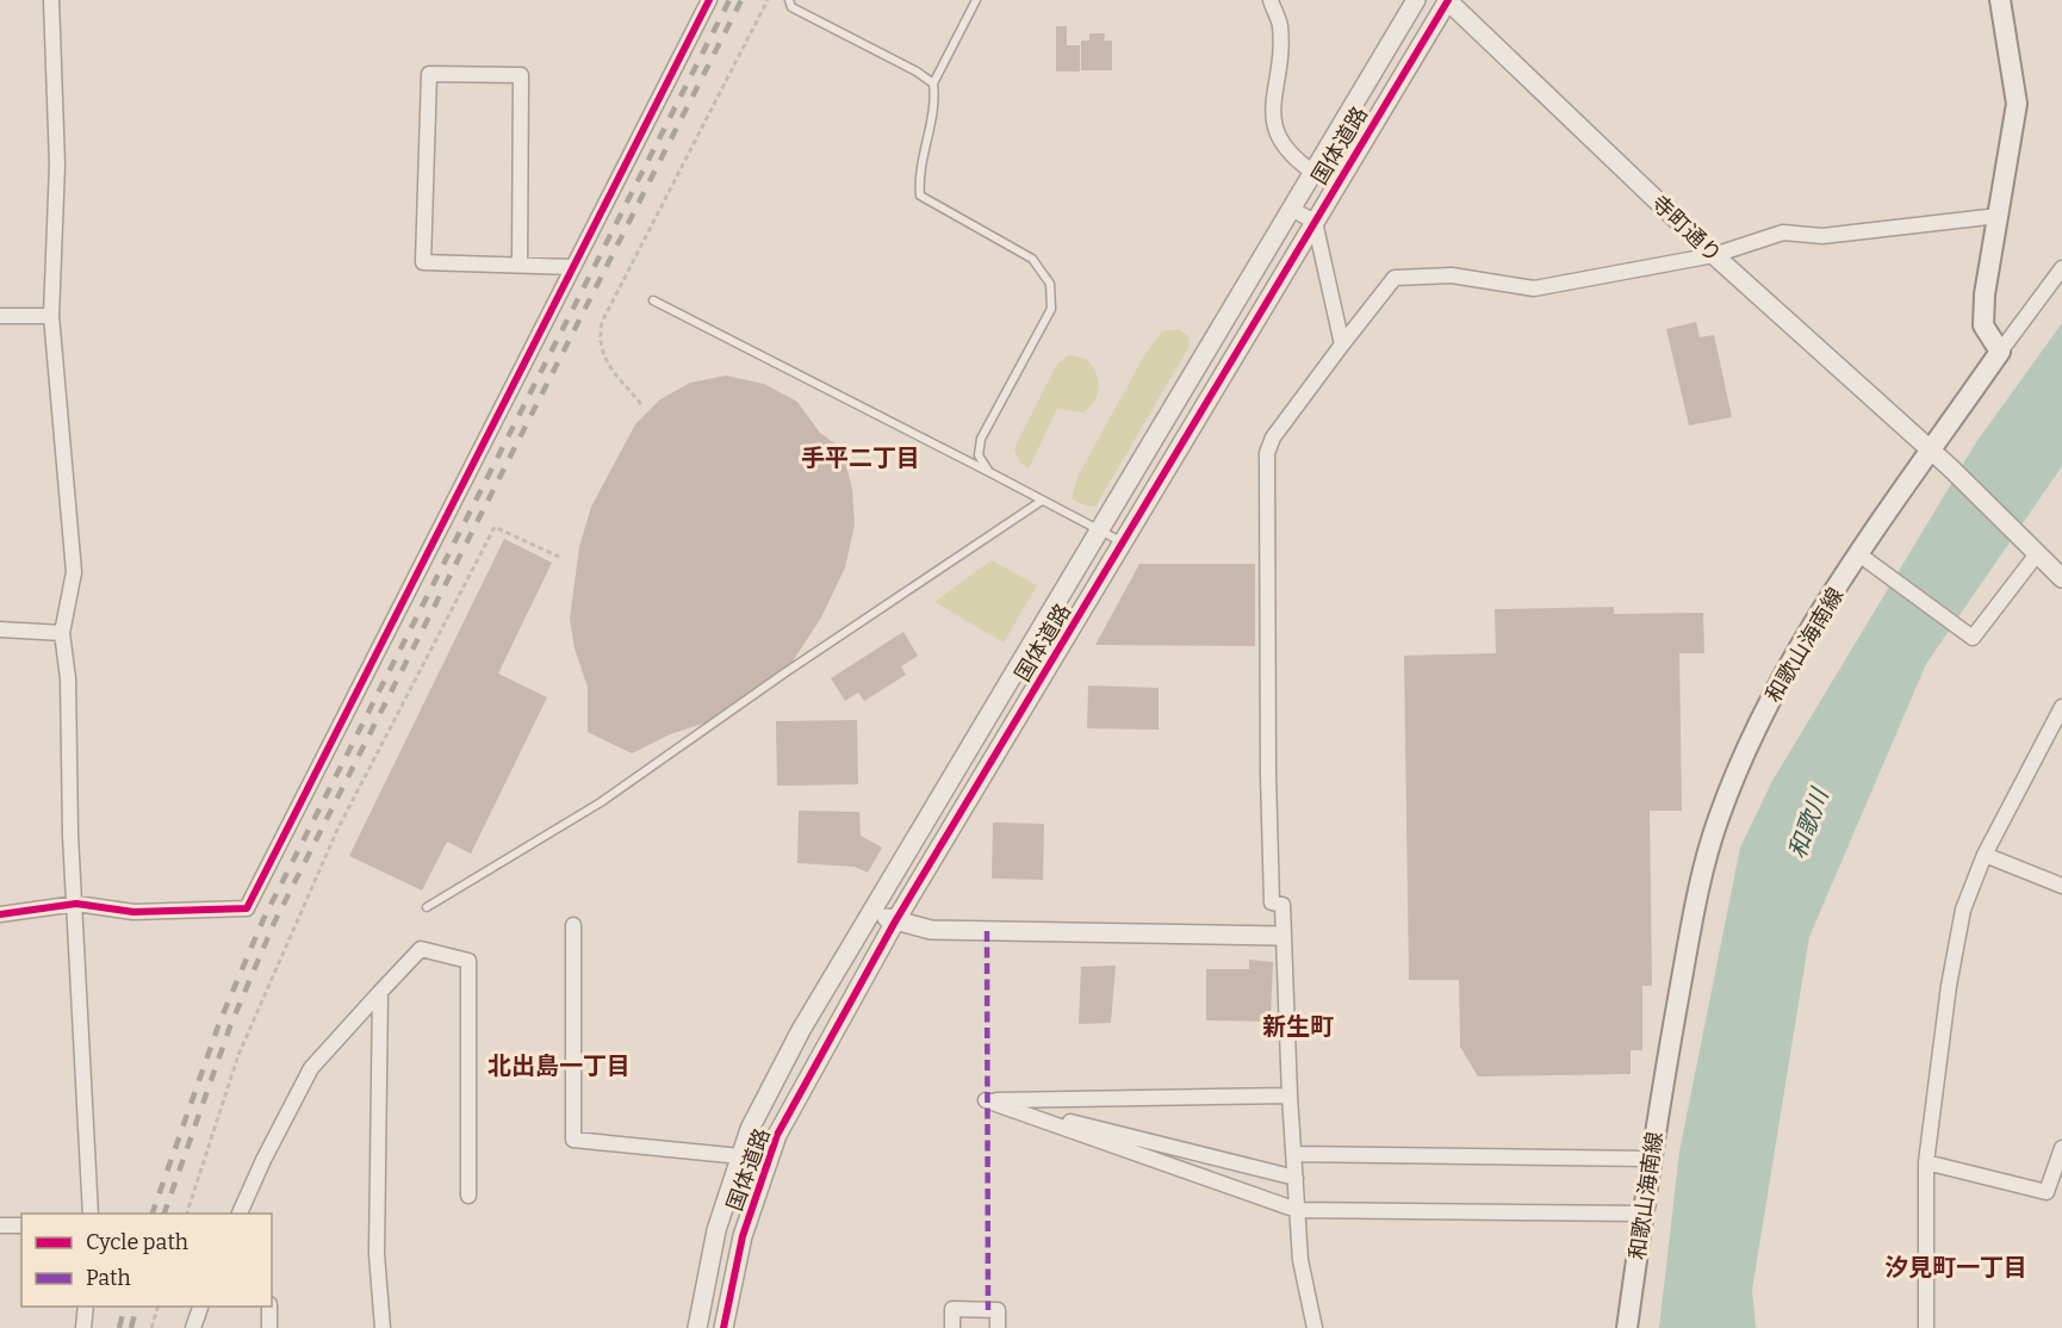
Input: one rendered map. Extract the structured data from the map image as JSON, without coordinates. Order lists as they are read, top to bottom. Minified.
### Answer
{"streets":{"main road":["和歌山海南線"],"street":["国体道路","寺町通り"]},"crossings":[["国体道路","寺町通り"],["寺町通り","和歌山海南線"]],"districts":["手平二丁目","新生町","北出島一丁目","汐見町一丁目"],"water":["和歌川"],"legend":["Cycle path","Path"]}
